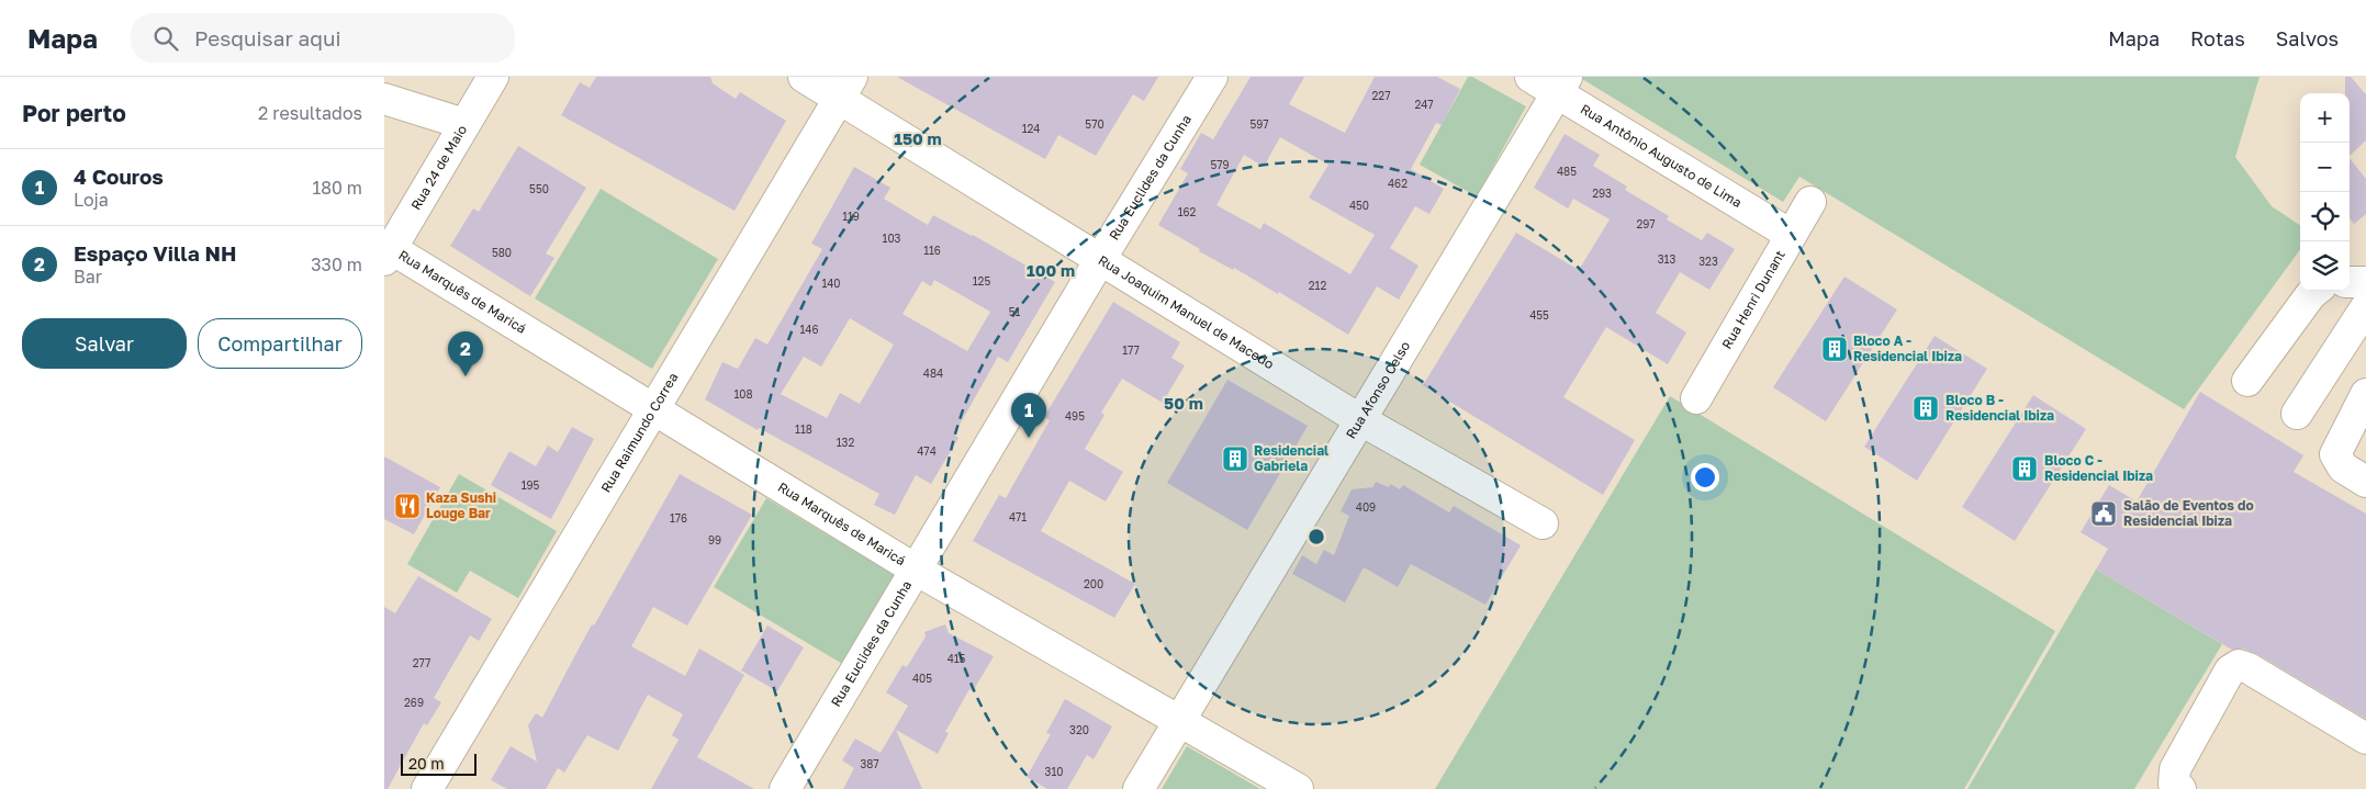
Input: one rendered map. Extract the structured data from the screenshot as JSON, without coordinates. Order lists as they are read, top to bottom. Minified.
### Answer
{"streets":{"street":["Rua Antônio Augusto de Lima","Rua 24 de Maio","Rua Euclides da Cunha","Rua Marquês de Maricá","Rua Henri Dunant","Rua Joaquim Manuel de Macedo","Rua Afonso Celso","Rua Raimundo Correa"]},"crossings":[["Rua Antônio Augusto de Lima","Rua Henri Dunant"],["Rua Antônio Augusto de Lima","Rua Afonso Celso"],["Rua 24 de Maio","Rua Marquês de Maricá"],["Rua Euclides da Cunha","Rua Marquês de Maricá"],["Rua Euclides da Cunha","Rua Joaquim Manuel de Macedo"],["Rua Marquês de Maricá","Rua Afonso Celso"],["Rua Marquês de Maricá","Rua Raimundo Correa"],["Rua Joaquim Manuel de Macedo","Rua Afonso Celso"],["Rua Joaquim Manuel de Macedo","Rua Raimundo Correa"]],"places":{"building":["Bloco A - Residencial Ibiza","Bloco B - Residencial Ibiza","Residencial Gabriela","Bloco C - Residencial Ibiza"],"restaurant":["Kaza Sushi Louge Bar"],"public building":["Salão de Eventos do Residencial Ibiza"]},"house_numbers":["227","247","570","597","124","579","485","462","550","293","450","162","119","297","103","116","580","313","323","125","140","212","51","455","146","177","484","108","495","118","132","474","195","409","471","176","99","200","415","277","405","269","320","387","310"],"scale_bar":"20 m","page":{"header":"Mapa","search":"Pesquisar aqui","nav":["Mapa","Rotas","Salvos"],"heading":["Por perto","2 resultados"],"map_buttons":["+","−"],"list":[{"mark":"1","name":"4 Couros","note":"Loja","value":"180 m"},{"mark":"2","name":"Espaço Villa NH","note":"Bar","value":"330 m"}],"buttons":["Salvar","Compartilhar"],"pins":["2","1"],"scale":"20 m"},"rings":["150 m","100 m","50 m"]}
